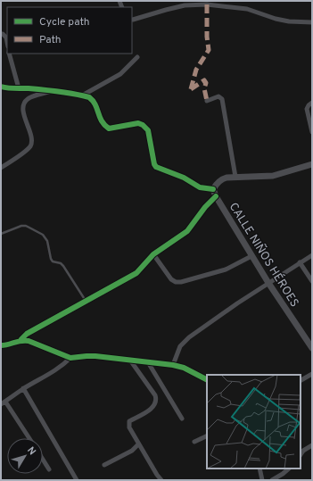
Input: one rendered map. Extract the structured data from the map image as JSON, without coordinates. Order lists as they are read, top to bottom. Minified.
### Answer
{"streets":{"street":["CALLE NIÑOS HÉROES"]},"legend":["Cycle path","Path"],"north":"top right"}
